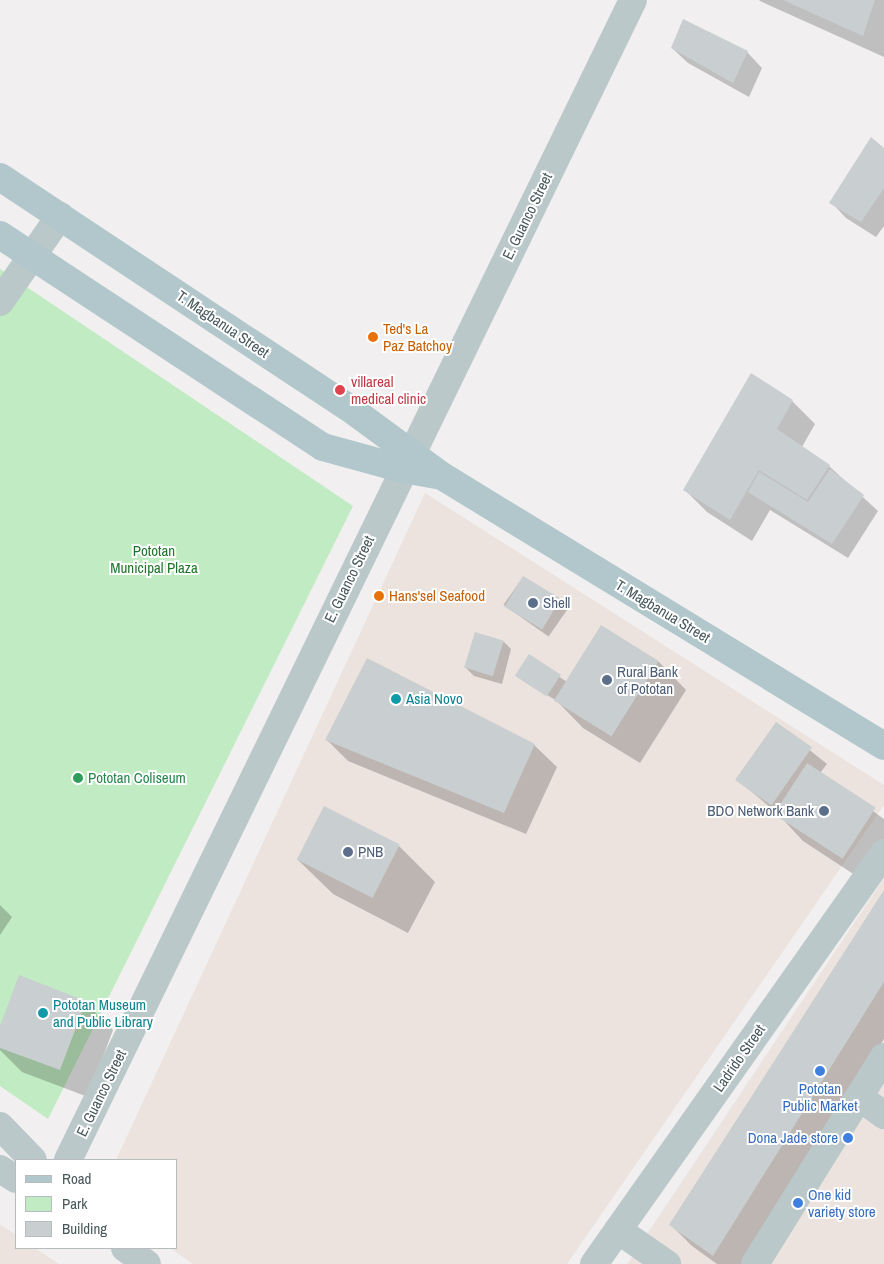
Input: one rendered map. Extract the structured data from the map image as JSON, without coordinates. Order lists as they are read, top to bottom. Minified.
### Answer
{"streets":{"main road":["T. Magbanua Street"],"street":["E. Guanco Street","Ladrido Street"]},"crossings":[["E. Guanco Street","T. Magbanua Street"]],"parks":["Pototan Municipal Plaza"],"places":["Ted's La Paz Batchoy","villareal medical clinic","Hans'sel Seafood","Shell","Rural Bank of Pototan","Asia Novo","Pototan Coliseum","BDO Network Bank","PNB","Pototan Museum and Public Library","Pototan Public Market","Dona Jade store","One kid variety store"],"legend":["Road","Park","Building"]}
